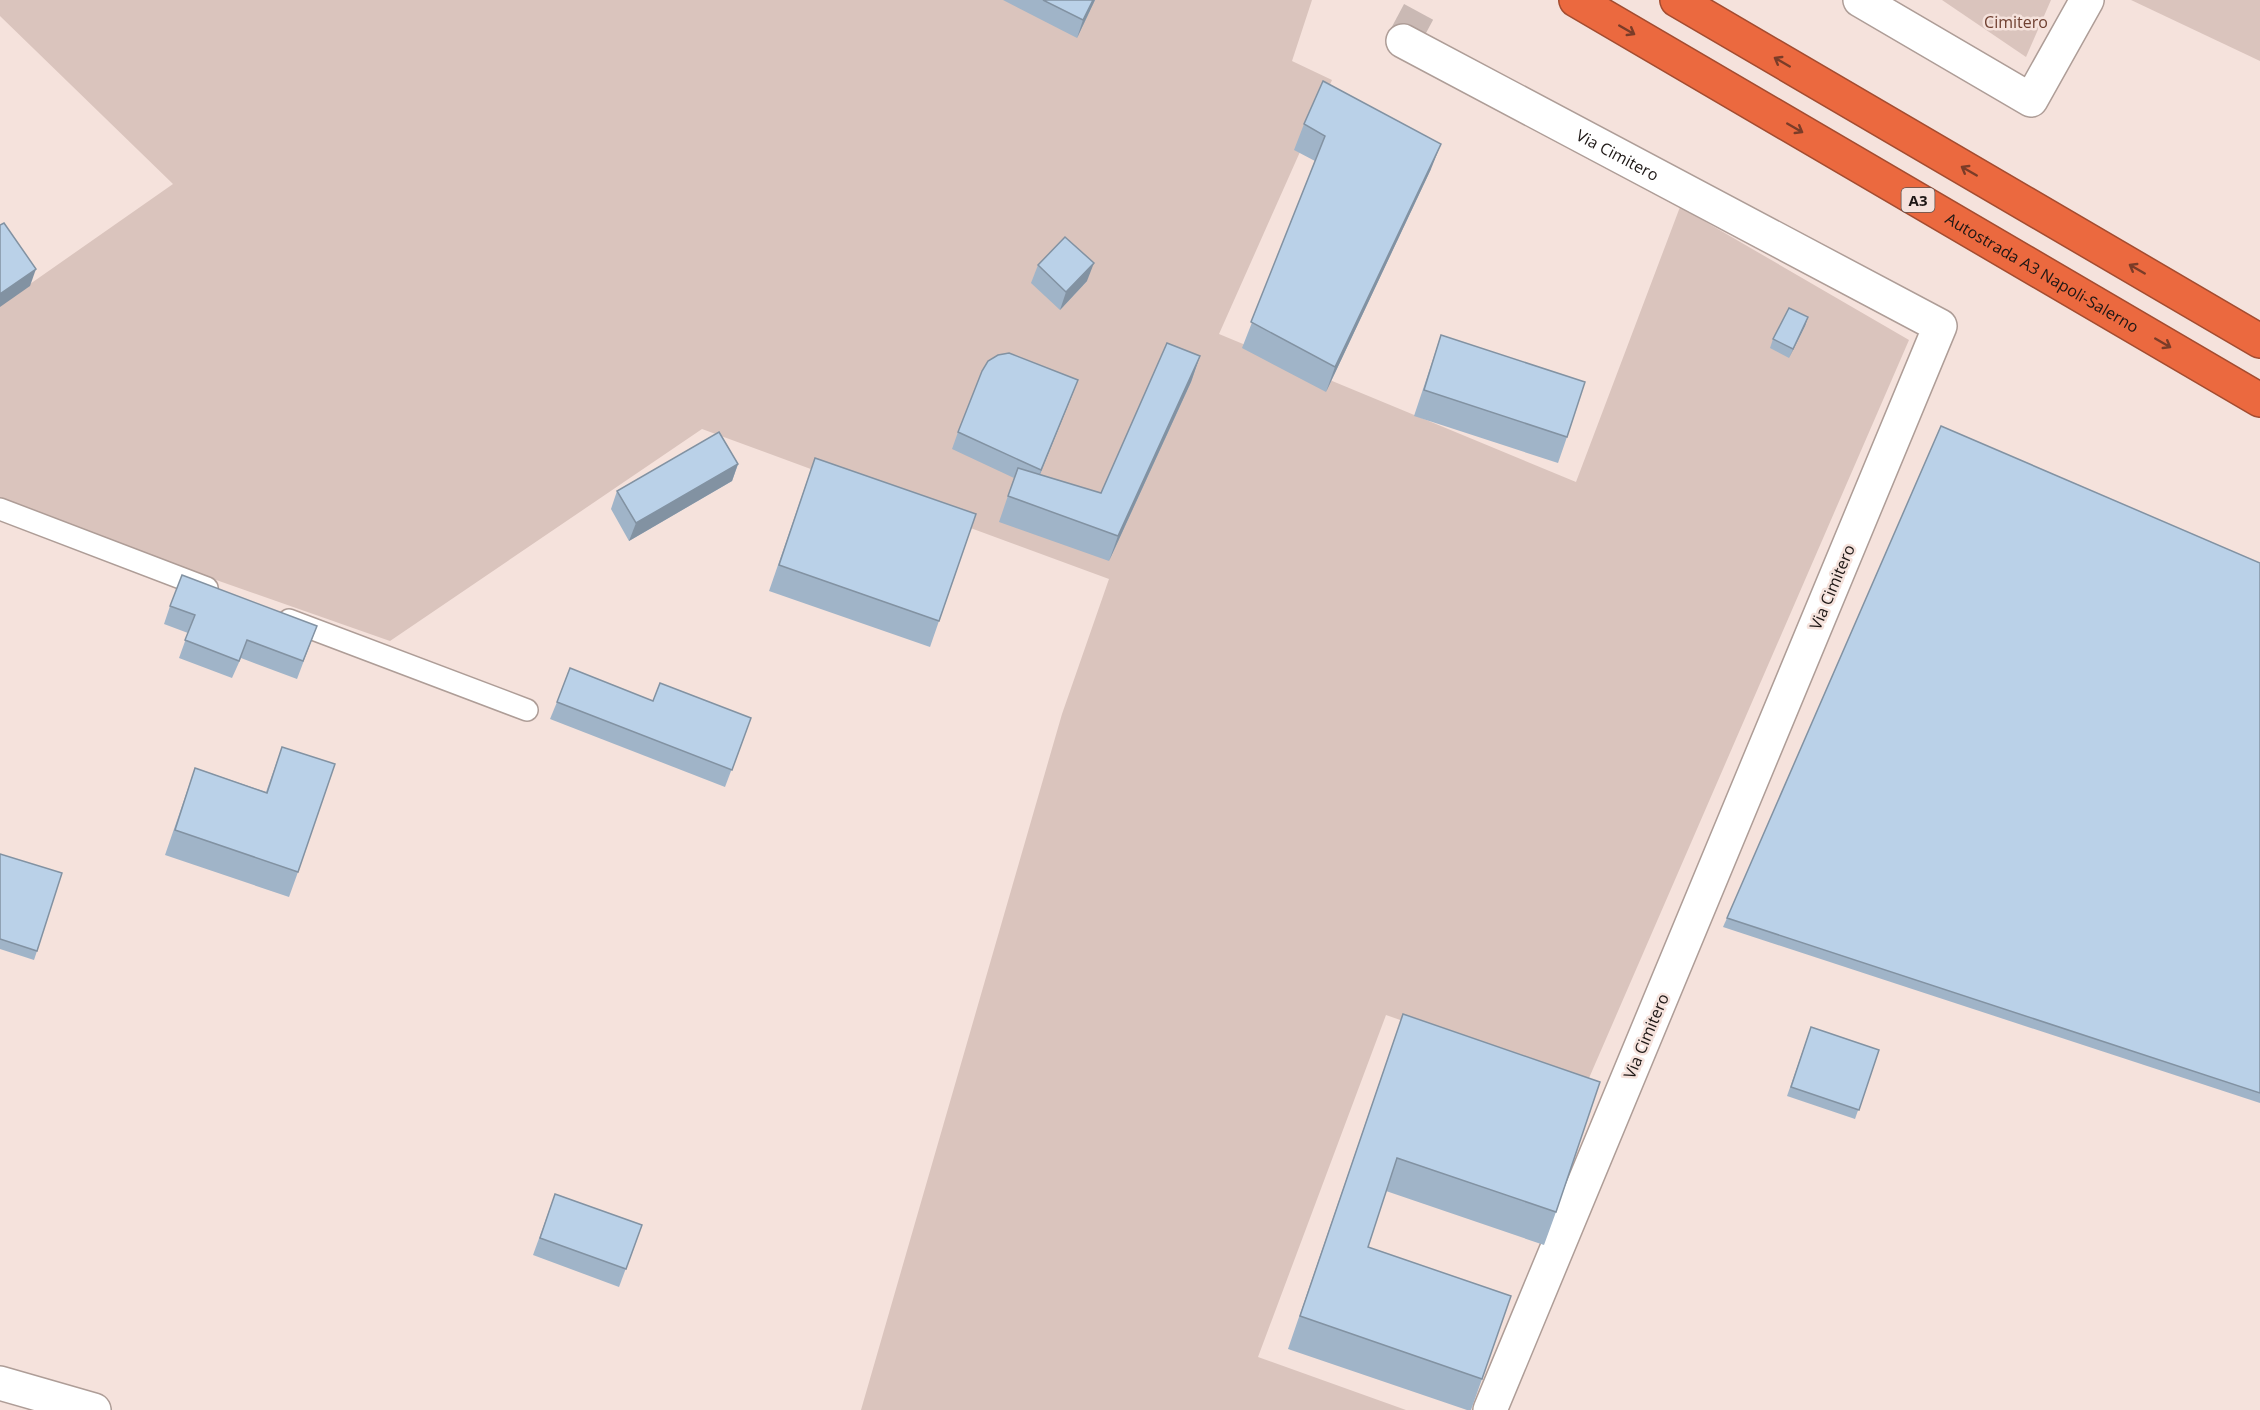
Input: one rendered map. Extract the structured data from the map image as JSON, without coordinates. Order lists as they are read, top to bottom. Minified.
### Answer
{"streets":{"highway":["A3","Autostrada A3 Napoli-Salerno"],"street":["Via Cimitero"]},"parks":["Cimitero"]}
